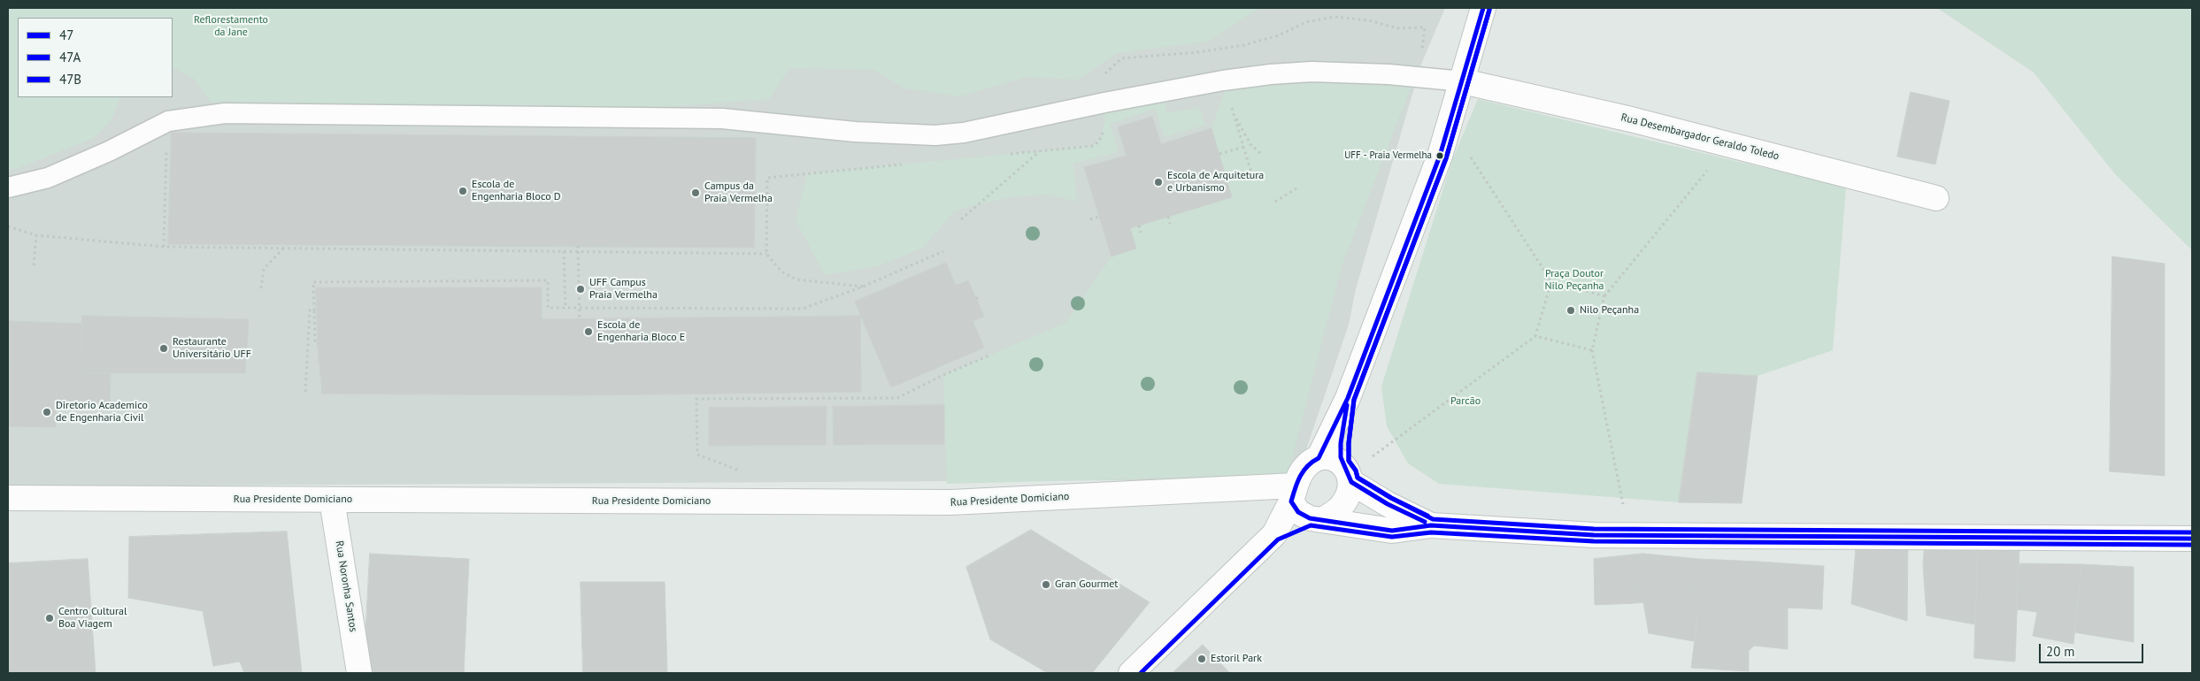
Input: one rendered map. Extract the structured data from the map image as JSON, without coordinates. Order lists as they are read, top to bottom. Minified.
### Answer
{"streets":{"street":["Rua Desembargador Geraldo Toledo","Rua Presidente Domiciano","Rua Noronha Santos"]},"crossings":[["Rua Presidente Domiciano","Rua Noronha Santos"]],"parks":["Reflorestamento da Jane","Praça Doutor Nilo Peçanha","Parcão"],"places":["UFF - Praia Vermelha","Escola de Arquitetura e Urbanismo","Escola de Engenharia Bloco D","Campus da Praia Vermelha","UFF Campus Praia Vermelha","Nilo Peçanha","Escola de Engenharia Bloco E","Restaurante Universitário UFF","Diretorio Academico de Engenharia Civil","Gran Gourmet","Centro Cultural Boa Viagem","Estoril Park"],"lines":["transit line 47","transit line 47A","transit line 47B"],"legend":["47","47A","47B"],"scale_bar":"20 m"}
